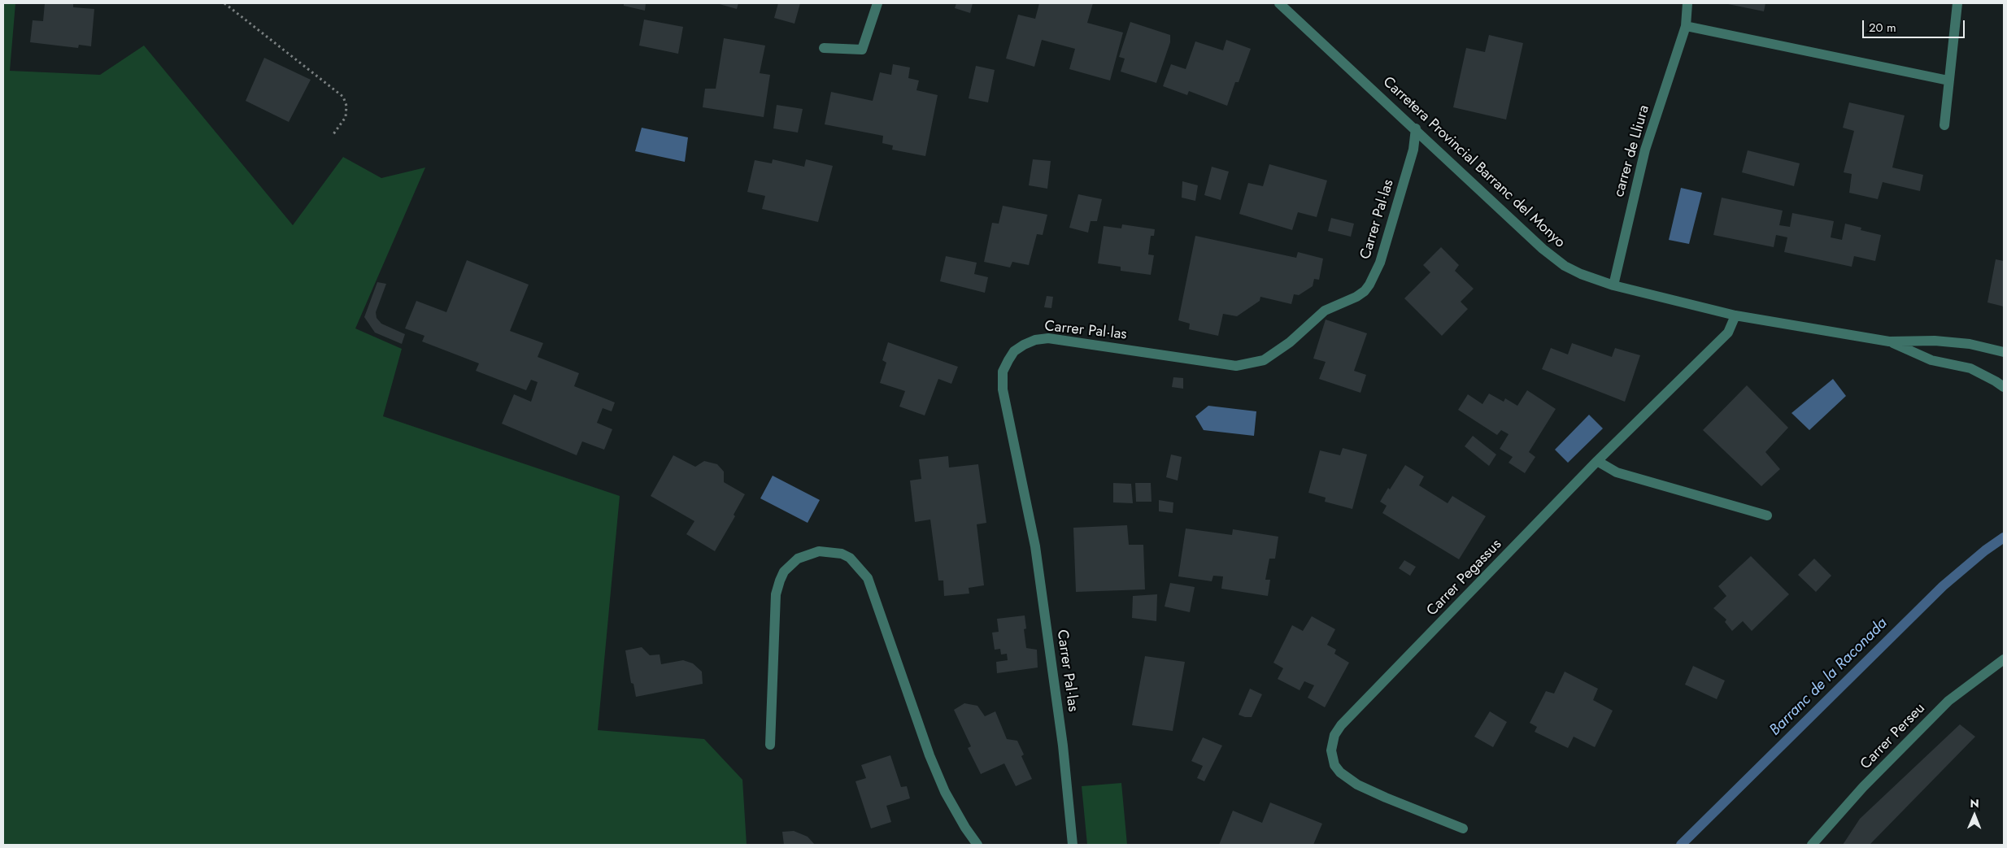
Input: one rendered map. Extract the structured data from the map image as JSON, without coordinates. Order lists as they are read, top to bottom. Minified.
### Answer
{"streets":{"street":["carrer de Lliura","Carretera Provincial Barranc del Monyo","Carrer Pal·las","Carrer Pegassus","Carrer Perseu"]},"crossings":[["carrer de Lliura","Carretera Provincial Barranc del Monyo"],["Carretera Provincial Barranc del Monyo","Carrer Pal·las"],["Carretera Provincial Barranc del Monyo","Carrer Pegassus"]],"water":["Barranc de la Raconada"],"scale_bar":"20 m","north":"top"}
